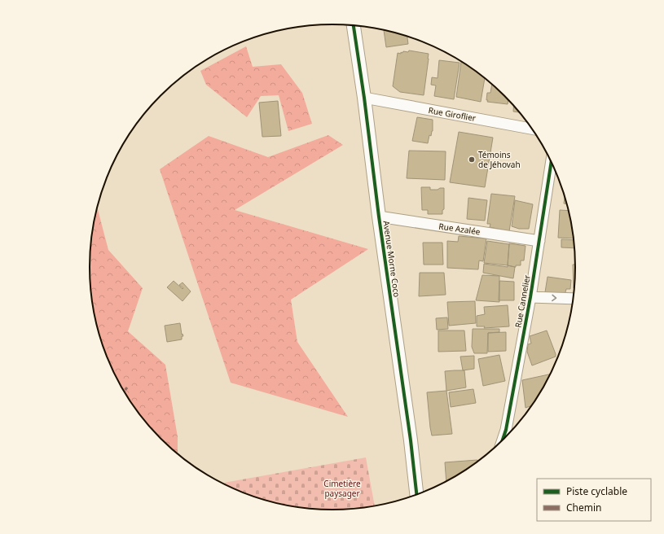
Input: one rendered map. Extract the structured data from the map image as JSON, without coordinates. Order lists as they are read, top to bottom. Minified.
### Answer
{"streets":{"street":["Rue Giroflier","Rue Azalée","Avenue Morne Coco","Rue Cannelier"]},"crossings":[["Rue Giroflier","Avenue Morne Coco"],["Rue Azalée","Avenue Morne Coco"],["Rue Azalée","Rue Cannelier"]],"parks":["Cimetière paysager"],"places":["Témoins de Jéhovah"],"legend":["Piste cyclable","Chemin"]}
